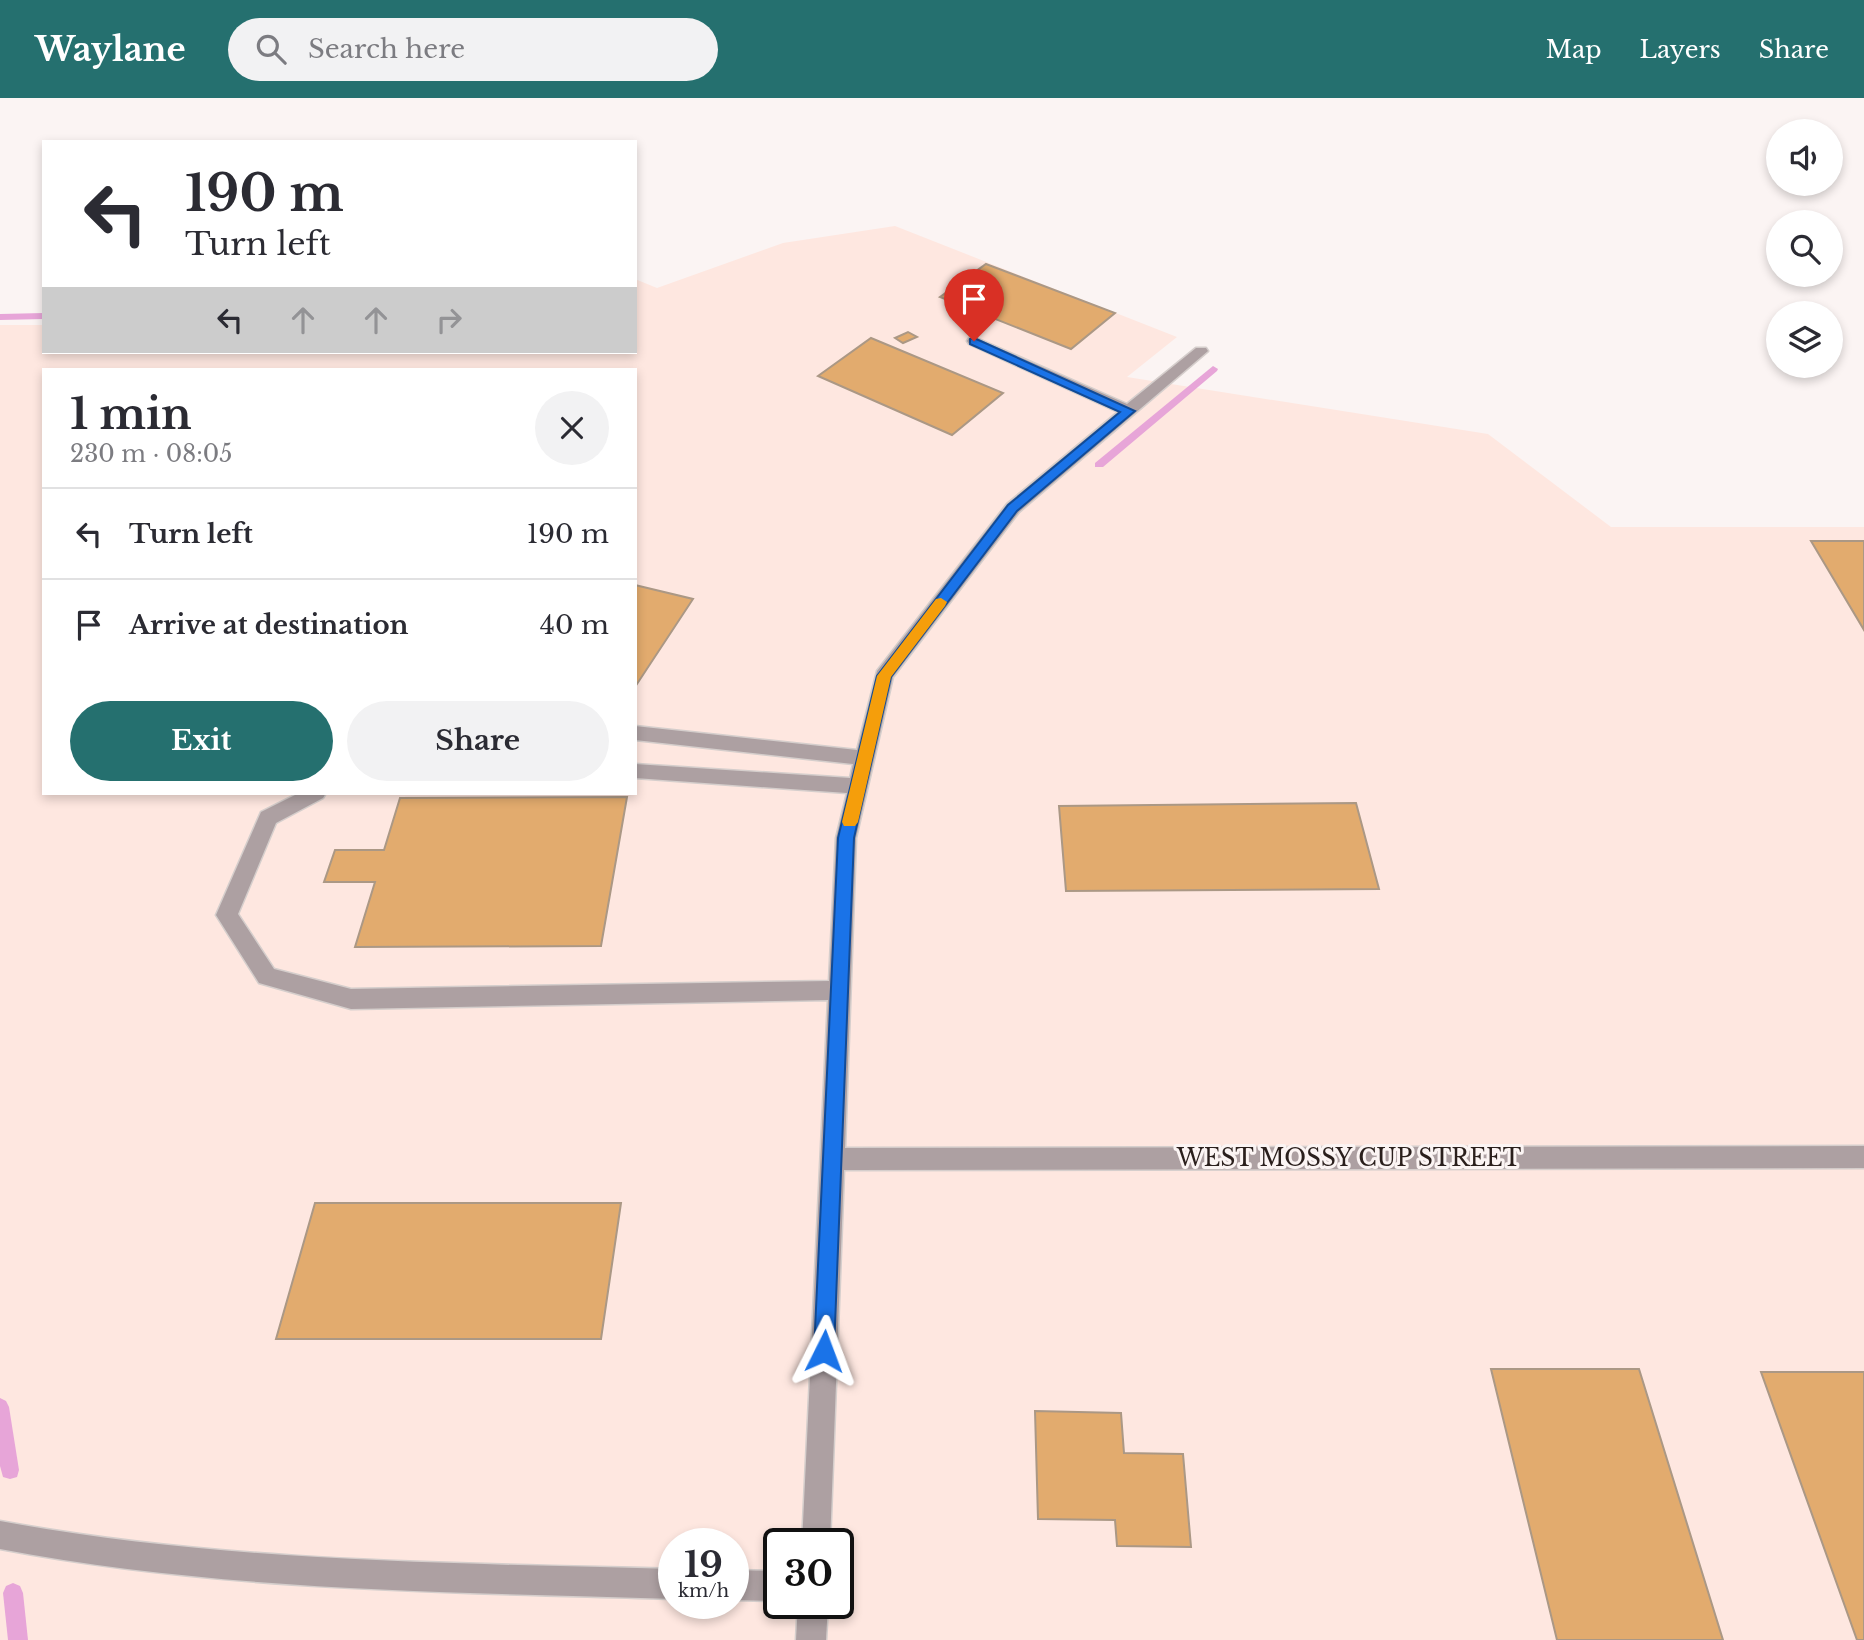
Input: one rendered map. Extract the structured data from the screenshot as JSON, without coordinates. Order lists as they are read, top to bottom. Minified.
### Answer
{"streets":{"street":["WEST MOSSY CUP STREET"]},"page":{"header":"Waylane","search":"Search here","nav":["Map","Layers","Share"],"turn":["190 m","Turn left"],"heading":["1 min","230 m · 08:05"],"list":[{"name":"Turn left","value":"190 m"},{"name":"Arrive at destination","value":"40 m"}],"buttons":["Exit","Share"],"speed":"19 km/h","limit":"30"}}
